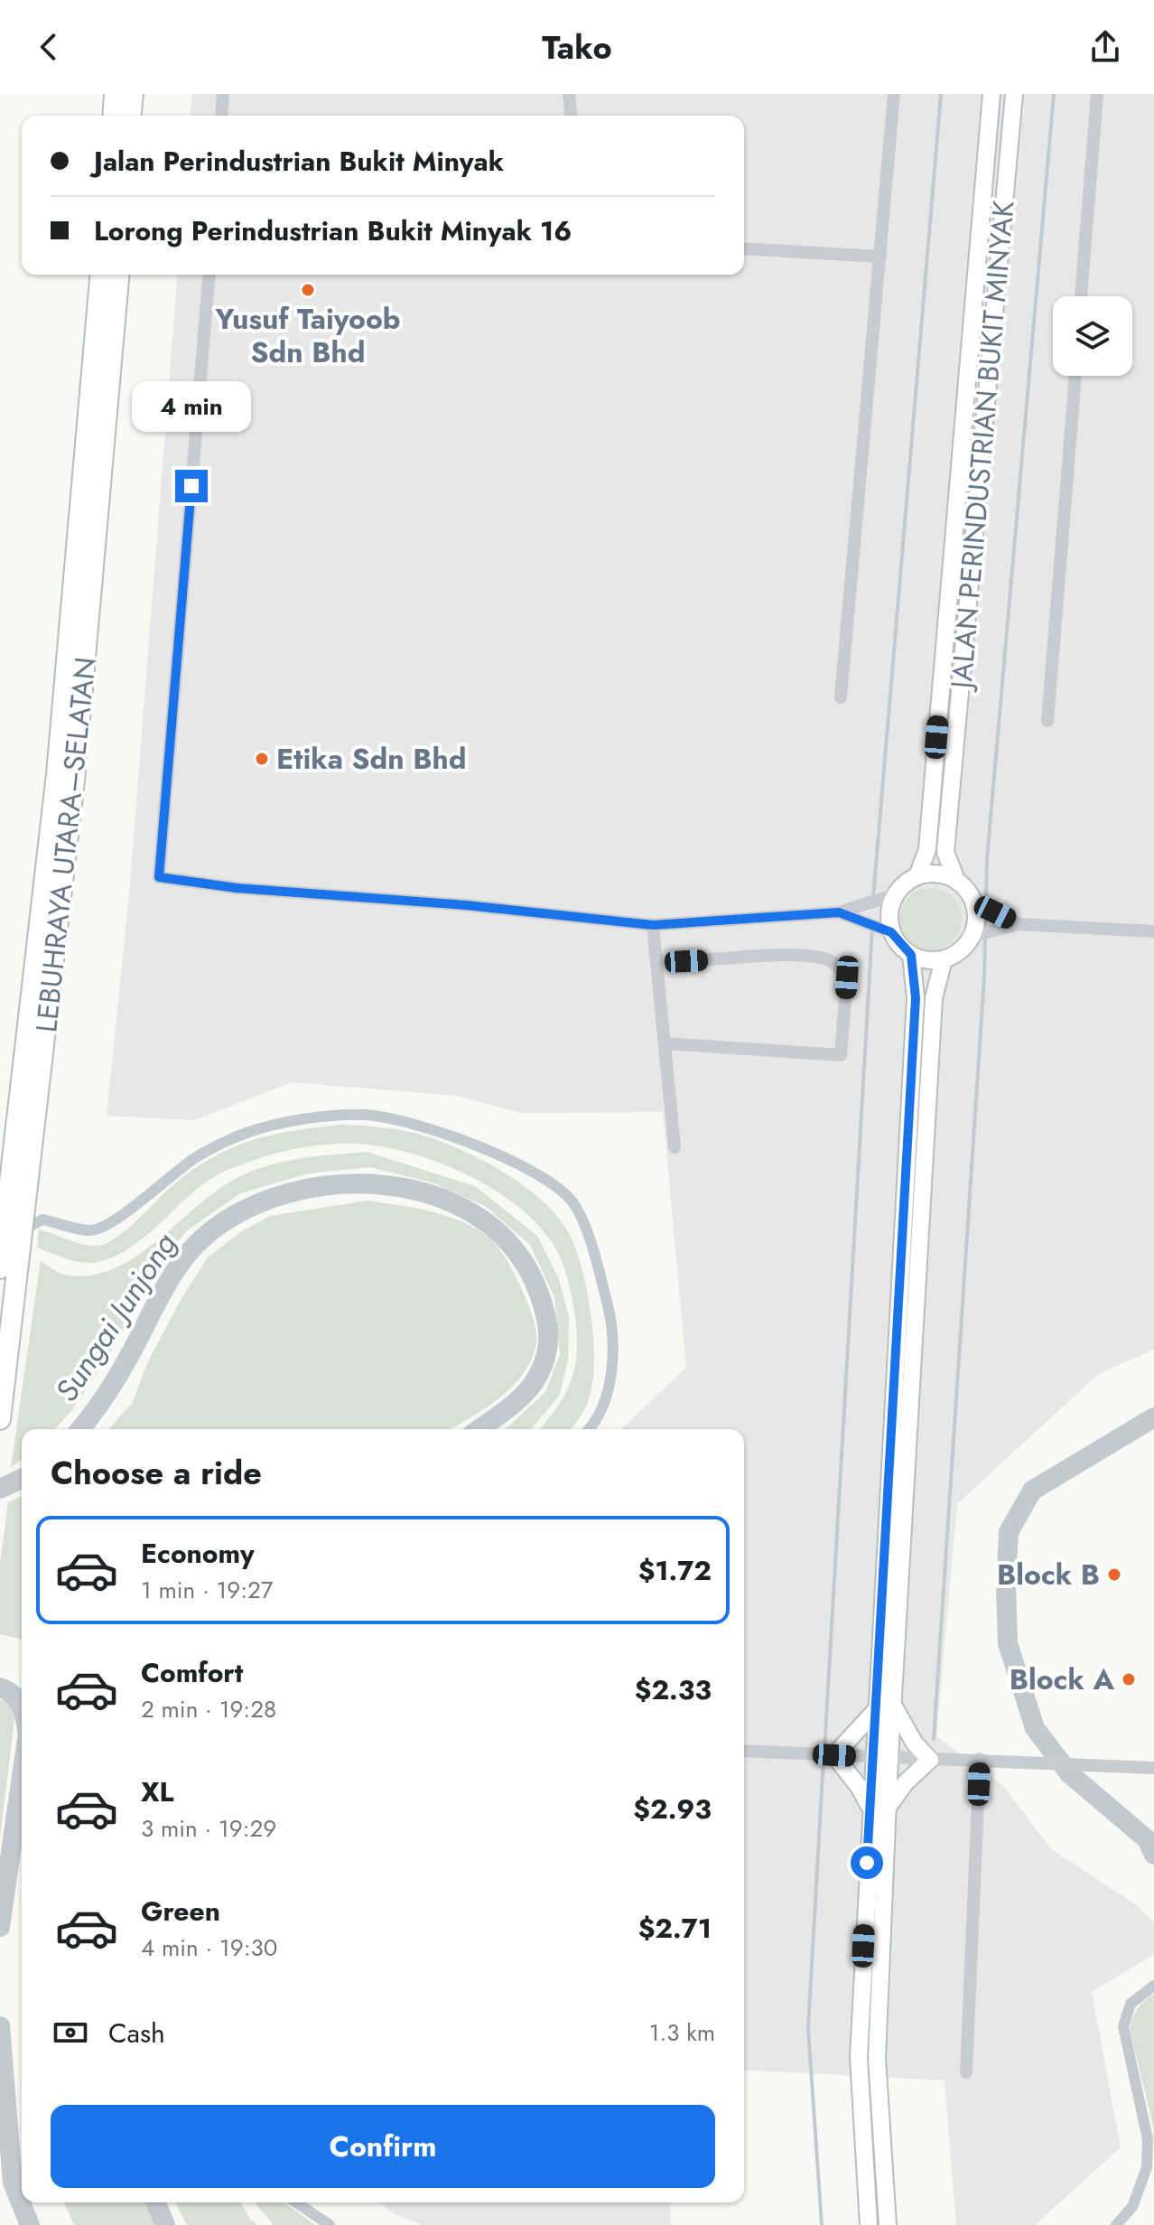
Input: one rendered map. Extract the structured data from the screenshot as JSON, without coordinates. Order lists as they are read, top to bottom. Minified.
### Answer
{"streets":{"highway":["LEBUHRAYA UTARA–SELATAN"],"main road":["JALAN PERINDUSTRIAN BUKIT MINYAK"]},"water":["Sungai Junjong"],"places":["Yusuf Taiyoob Sdn Bhd","Etika Sdn Bhd","Block B","Block A"],"page":{"header":"Tako","banner":["Jalan Perindustrian Bukit Minyak","Lorong Perindustrian Bukit Minyak 16"],"bubble":"4 min","heading":"Choose a ride","list":[{"name":"Economy","note":"1 min · 19:27","value":"$1.72"},{"name":"Comfort","note":"2 min · 19:28","value":"$2.33"},{"name":"XL","note":"3 min · 19:29","value":"$2.93"},{"name":"Green","note":"4 min · 19:30","value":"$2.71"}],"pay":["Cash","1.3 km"],"buttons":"Confirm"}}
